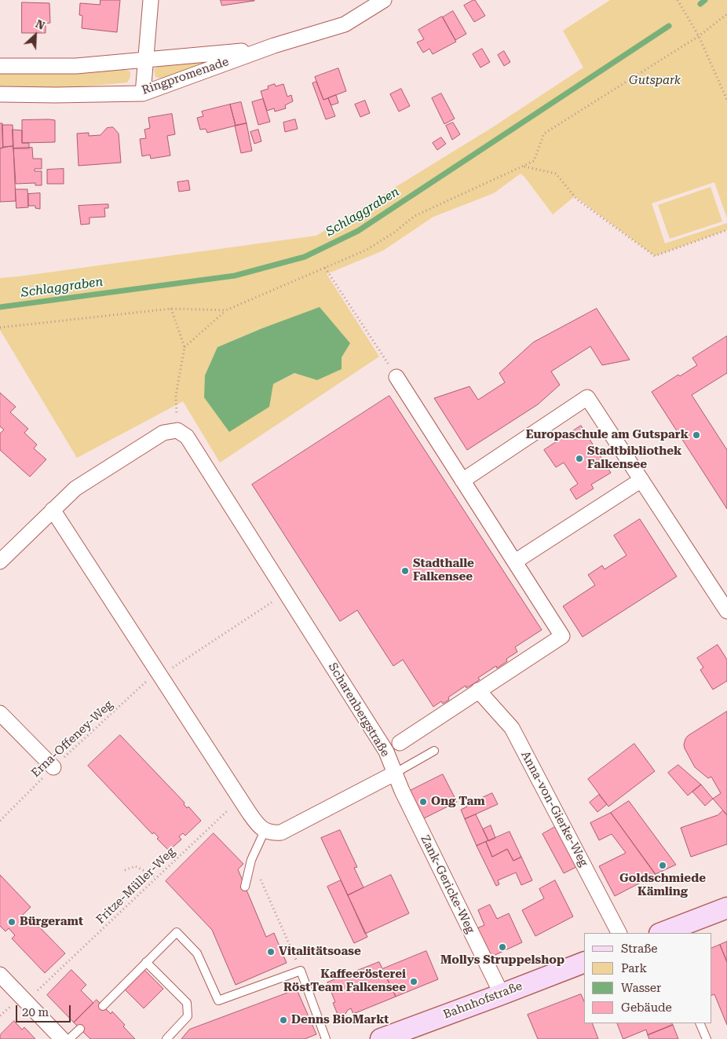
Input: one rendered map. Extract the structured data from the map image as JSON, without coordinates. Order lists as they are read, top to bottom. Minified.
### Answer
{"streets":{"street":["Ringpromenade","Scharenbergstraße","Anna-von-Gierke-Weg","Zank-Gericke-Weg","Bahnhofstraße"],"path":["Erna-Offeney-Weg","Fritze-Müller-Weg"]},"crossings":[["Scharenbergstraße","Erna-Offeney-Weg"],["Scharenbergstraße","Zank-Gericke-Weg"],["Zank-Gericke-Weg","Bahnhofstraße"]],"water":["Schlaggraben"],"parks":["Gutspark"],"places":["Europaschule am Gutspark","Stadtbibliothek Falkensee","Stadthalle Falkensee","Ong Tam","Goldschmiede Kämling","Bürgeramt","Mollys Struppelshop","Vitalitätsoase","Kaffeerösterei RöstTeam Falkensee","Denns BioMarkt"],"legend":["Straße","Park","Wasser","Gebäude"],"scale_bar":"20 m","north":"top right"}
